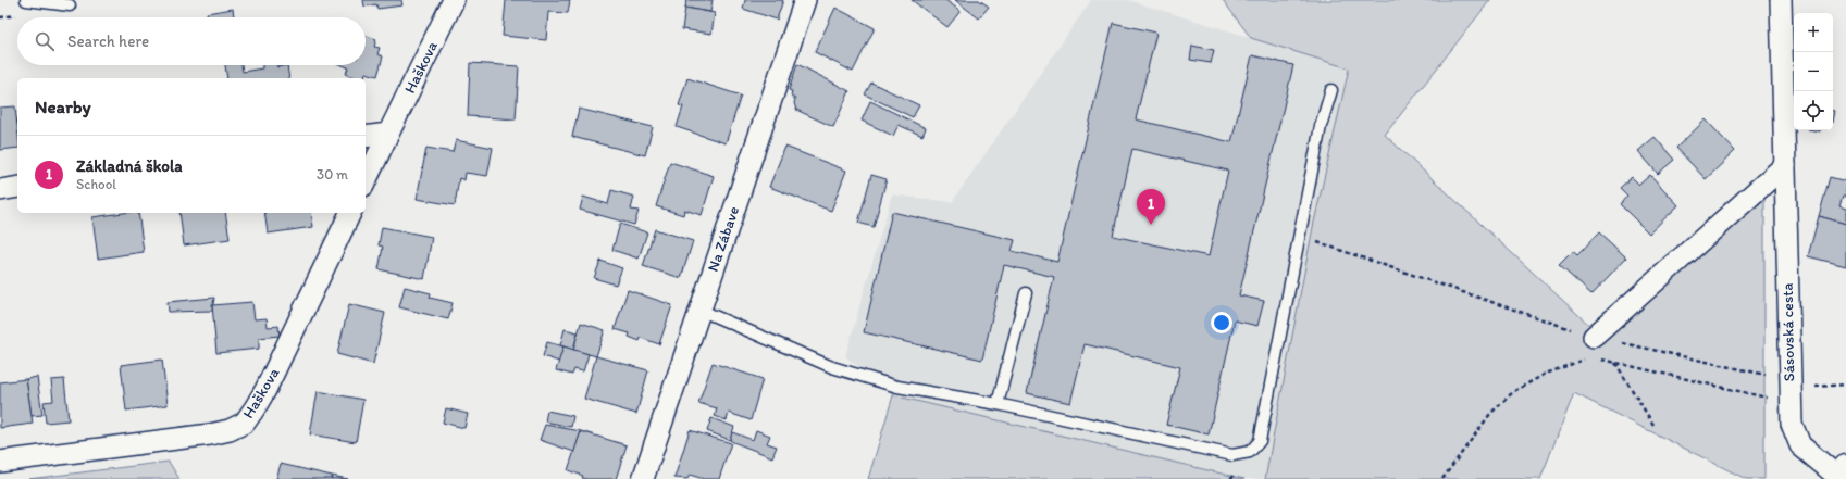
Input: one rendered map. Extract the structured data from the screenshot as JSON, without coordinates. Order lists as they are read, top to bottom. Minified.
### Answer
{"streets":{"street":["Haškova","Na Zábave","Sásovská cesta"]},"page":{"map_buttons":["+","−"],"search":"Search here","heading":"Nearby","list":[{"mark":"1","name":"Základná škola","note":"School","value":"30 m"}],"pins":"1"}}
